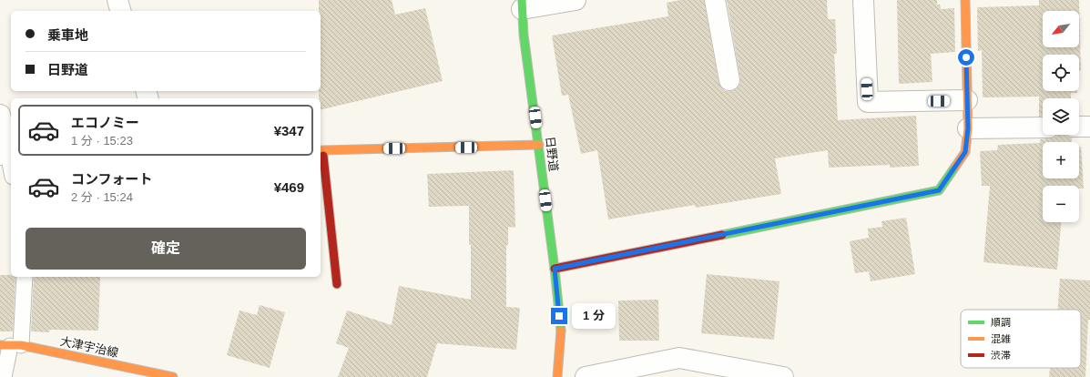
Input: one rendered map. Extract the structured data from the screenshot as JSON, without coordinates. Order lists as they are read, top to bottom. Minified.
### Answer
{"streets":{"street":["日野道","大津宇治線"]},"legend":["順調","混雑","渋滞"],"north":"bottom left","page":{"map_buttons":["+","−"],"banner":["乗車地","日野道"],"list":[{"name":"エコノミー","note":"1 分 · 15:23","value":"¥347"},{"name":"コンフォート","note":"2 分 · 15:24","value":"¥469"}],"buttons":"確定","bubble":"1 分"}}
